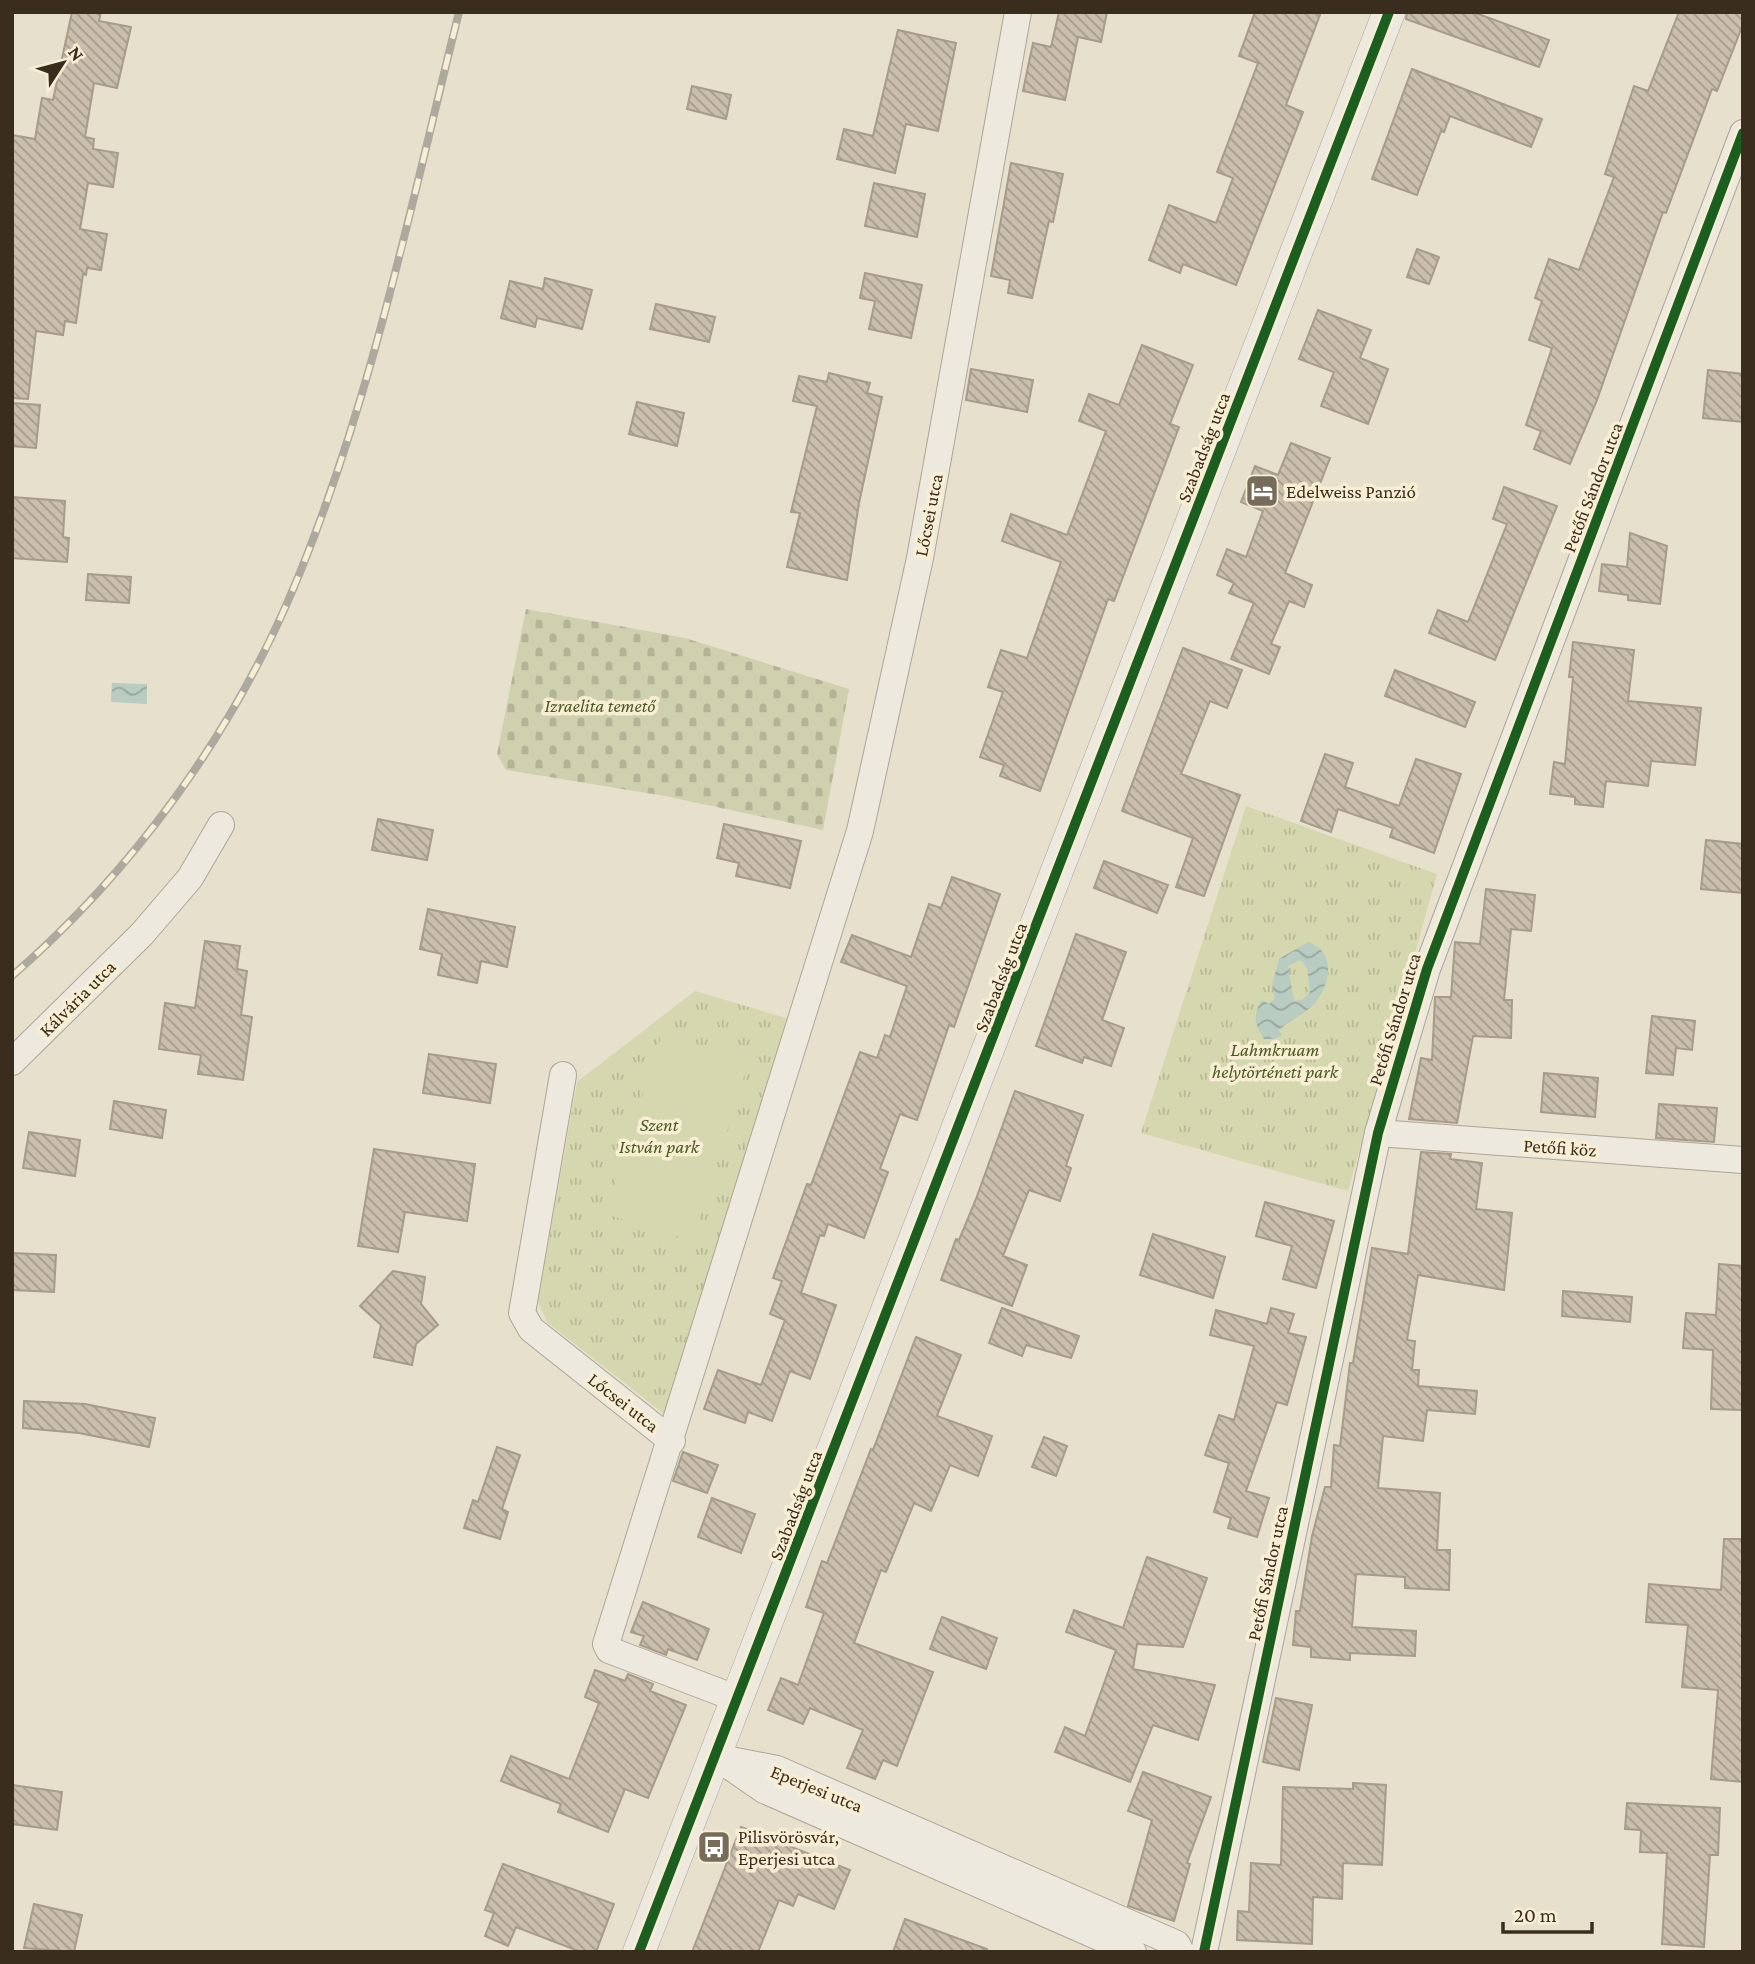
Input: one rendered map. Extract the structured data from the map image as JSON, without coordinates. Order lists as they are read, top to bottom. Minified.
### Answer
{"streets":{"street":["Szabadság utca","Petőfi Sándor utca","Lőcsei utca","Kálvária utca","Petőfi köz","Eperjesi utca"]},"crossings":[["Szabadság utca","Lőcsei utca"],["Szabadság utca","Eperjesi utca"],["Petőfi Sándor utca","Petőfi köz"]],"parks":["Izraelita temető","Lahmkruam helytörténeti park","Szent István park"],"places":{"hotel":["Edelweiss Panzió"],"bus stop":["Pilisvörösvár, Eperjesi utca"]},"scale_bar":"20 m","north":"top right"}
